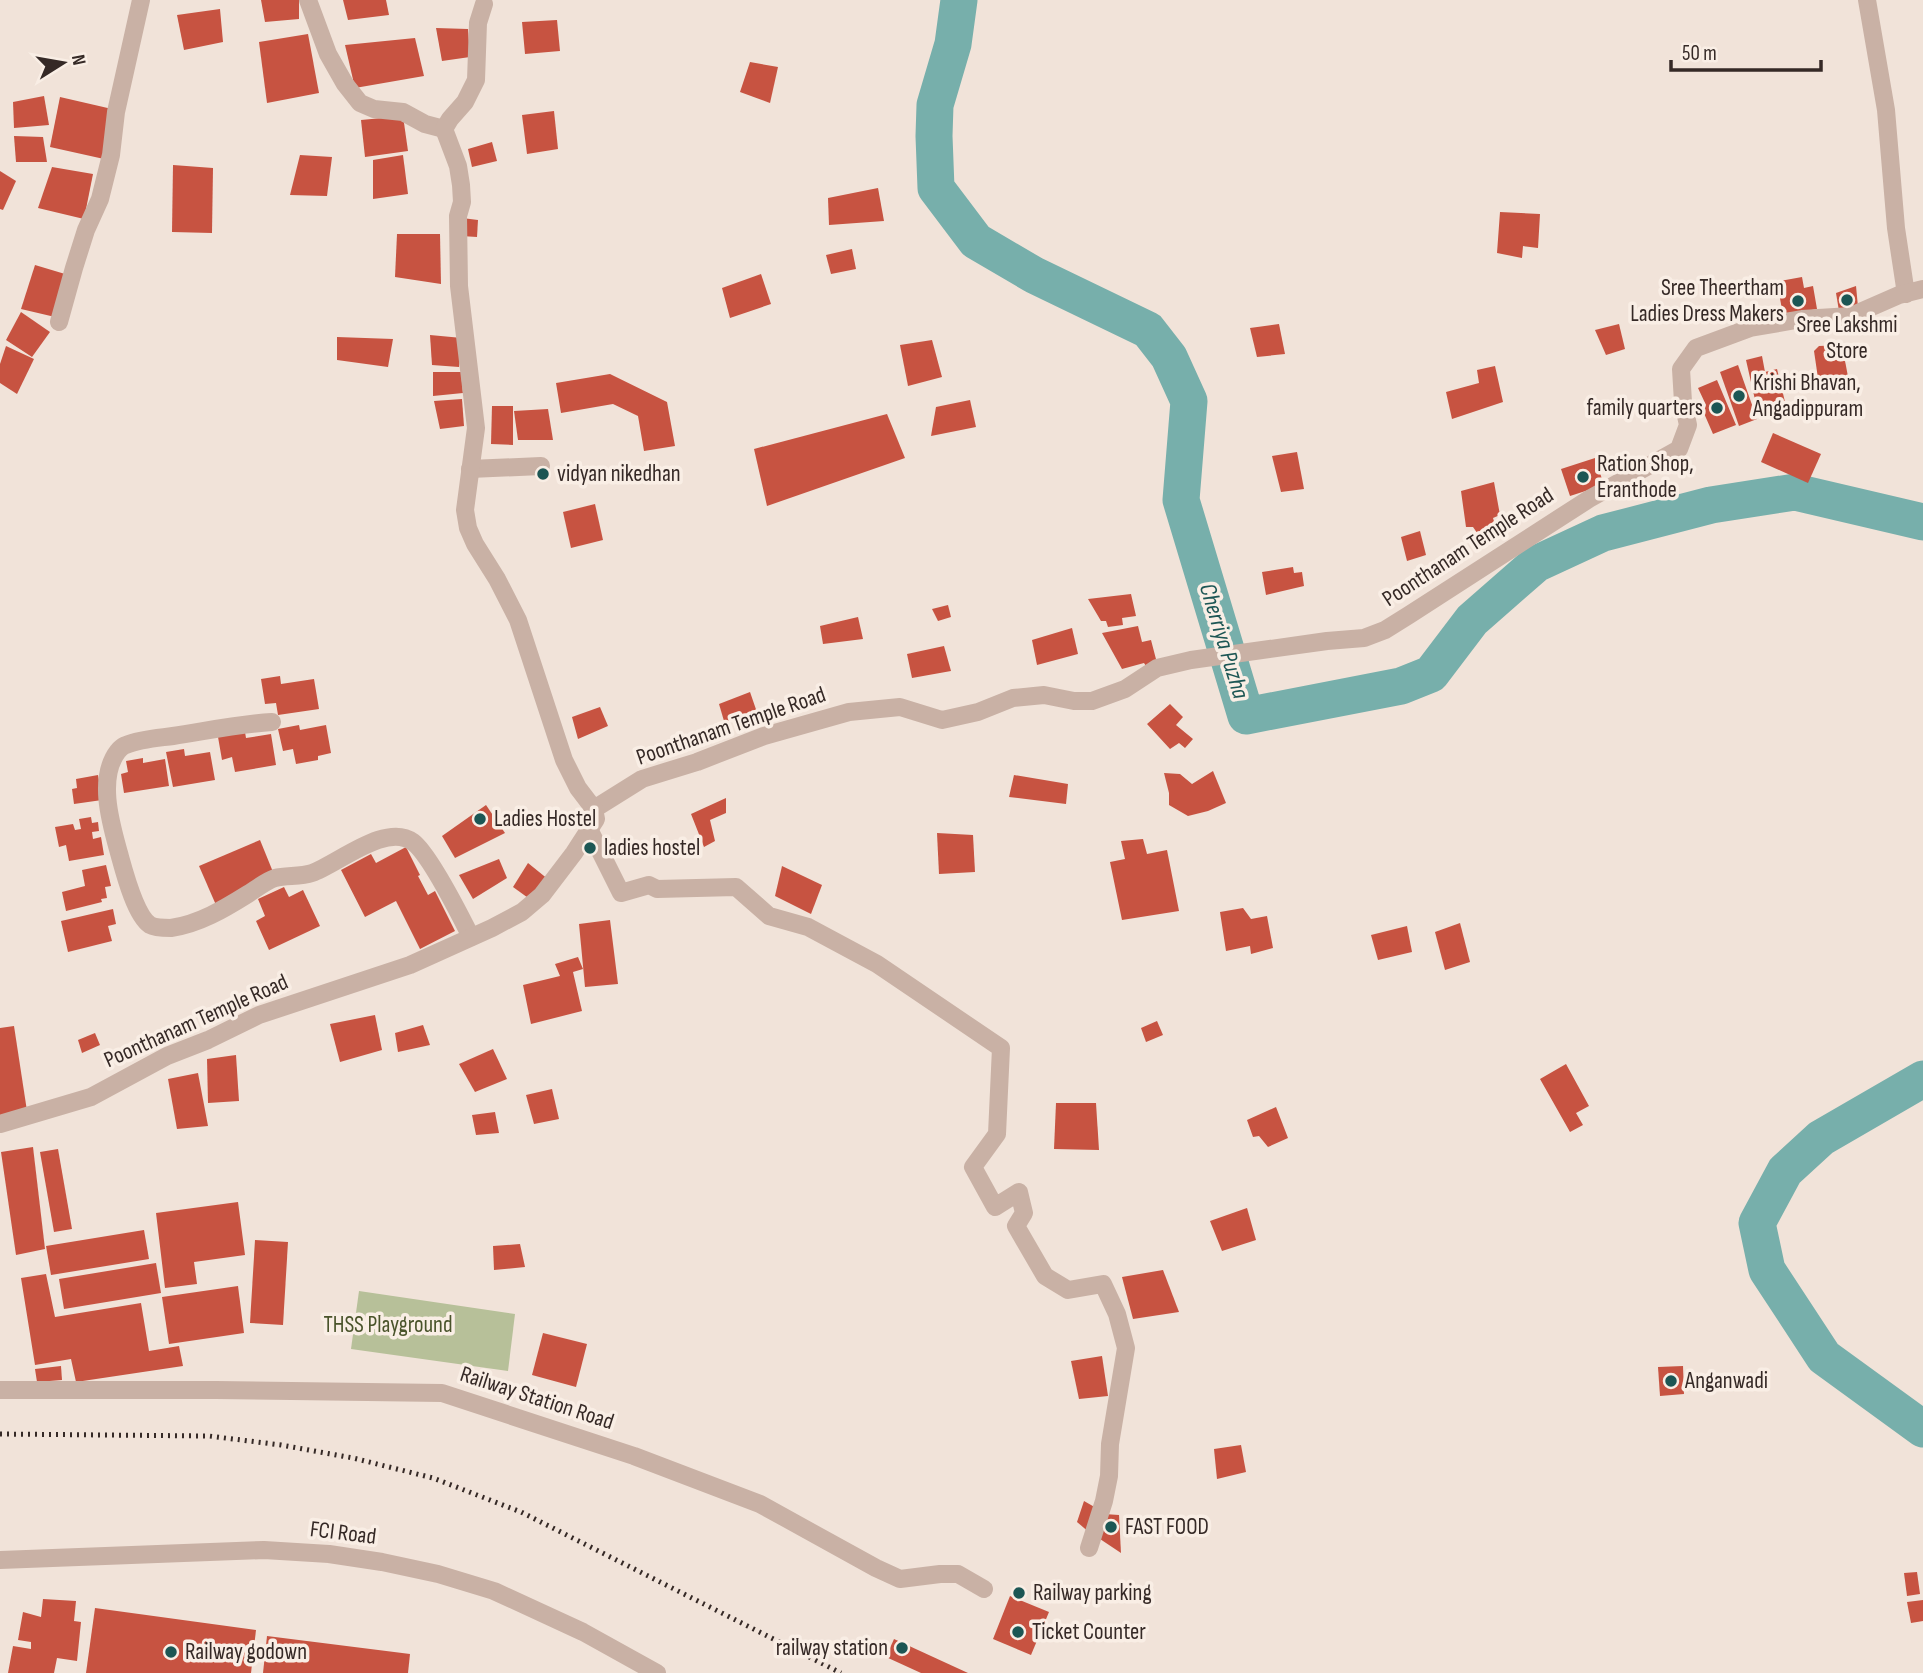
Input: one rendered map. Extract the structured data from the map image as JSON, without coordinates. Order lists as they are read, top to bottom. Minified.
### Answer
{"streets":{"street":["Poonthanam Temple Road","Railway Station Road","FCI Road"]},"water":["Cherriya Puzha"],"parks":["THSS Playground"],"places":["Sree Lakshmi Store","Sree Theertham Ladies Dress Makers","Krishi Bhavan, Angadippuram","family quarters","vidyan nikedhan","Ration Shop, Eranthode","Ladies Hostel","ladies hostel","Anganwadi","FAST FOOD","Railway parking","Ticket Counter","railway station","Railway godown"],"scale_bar":"50 m","north":"right"}
